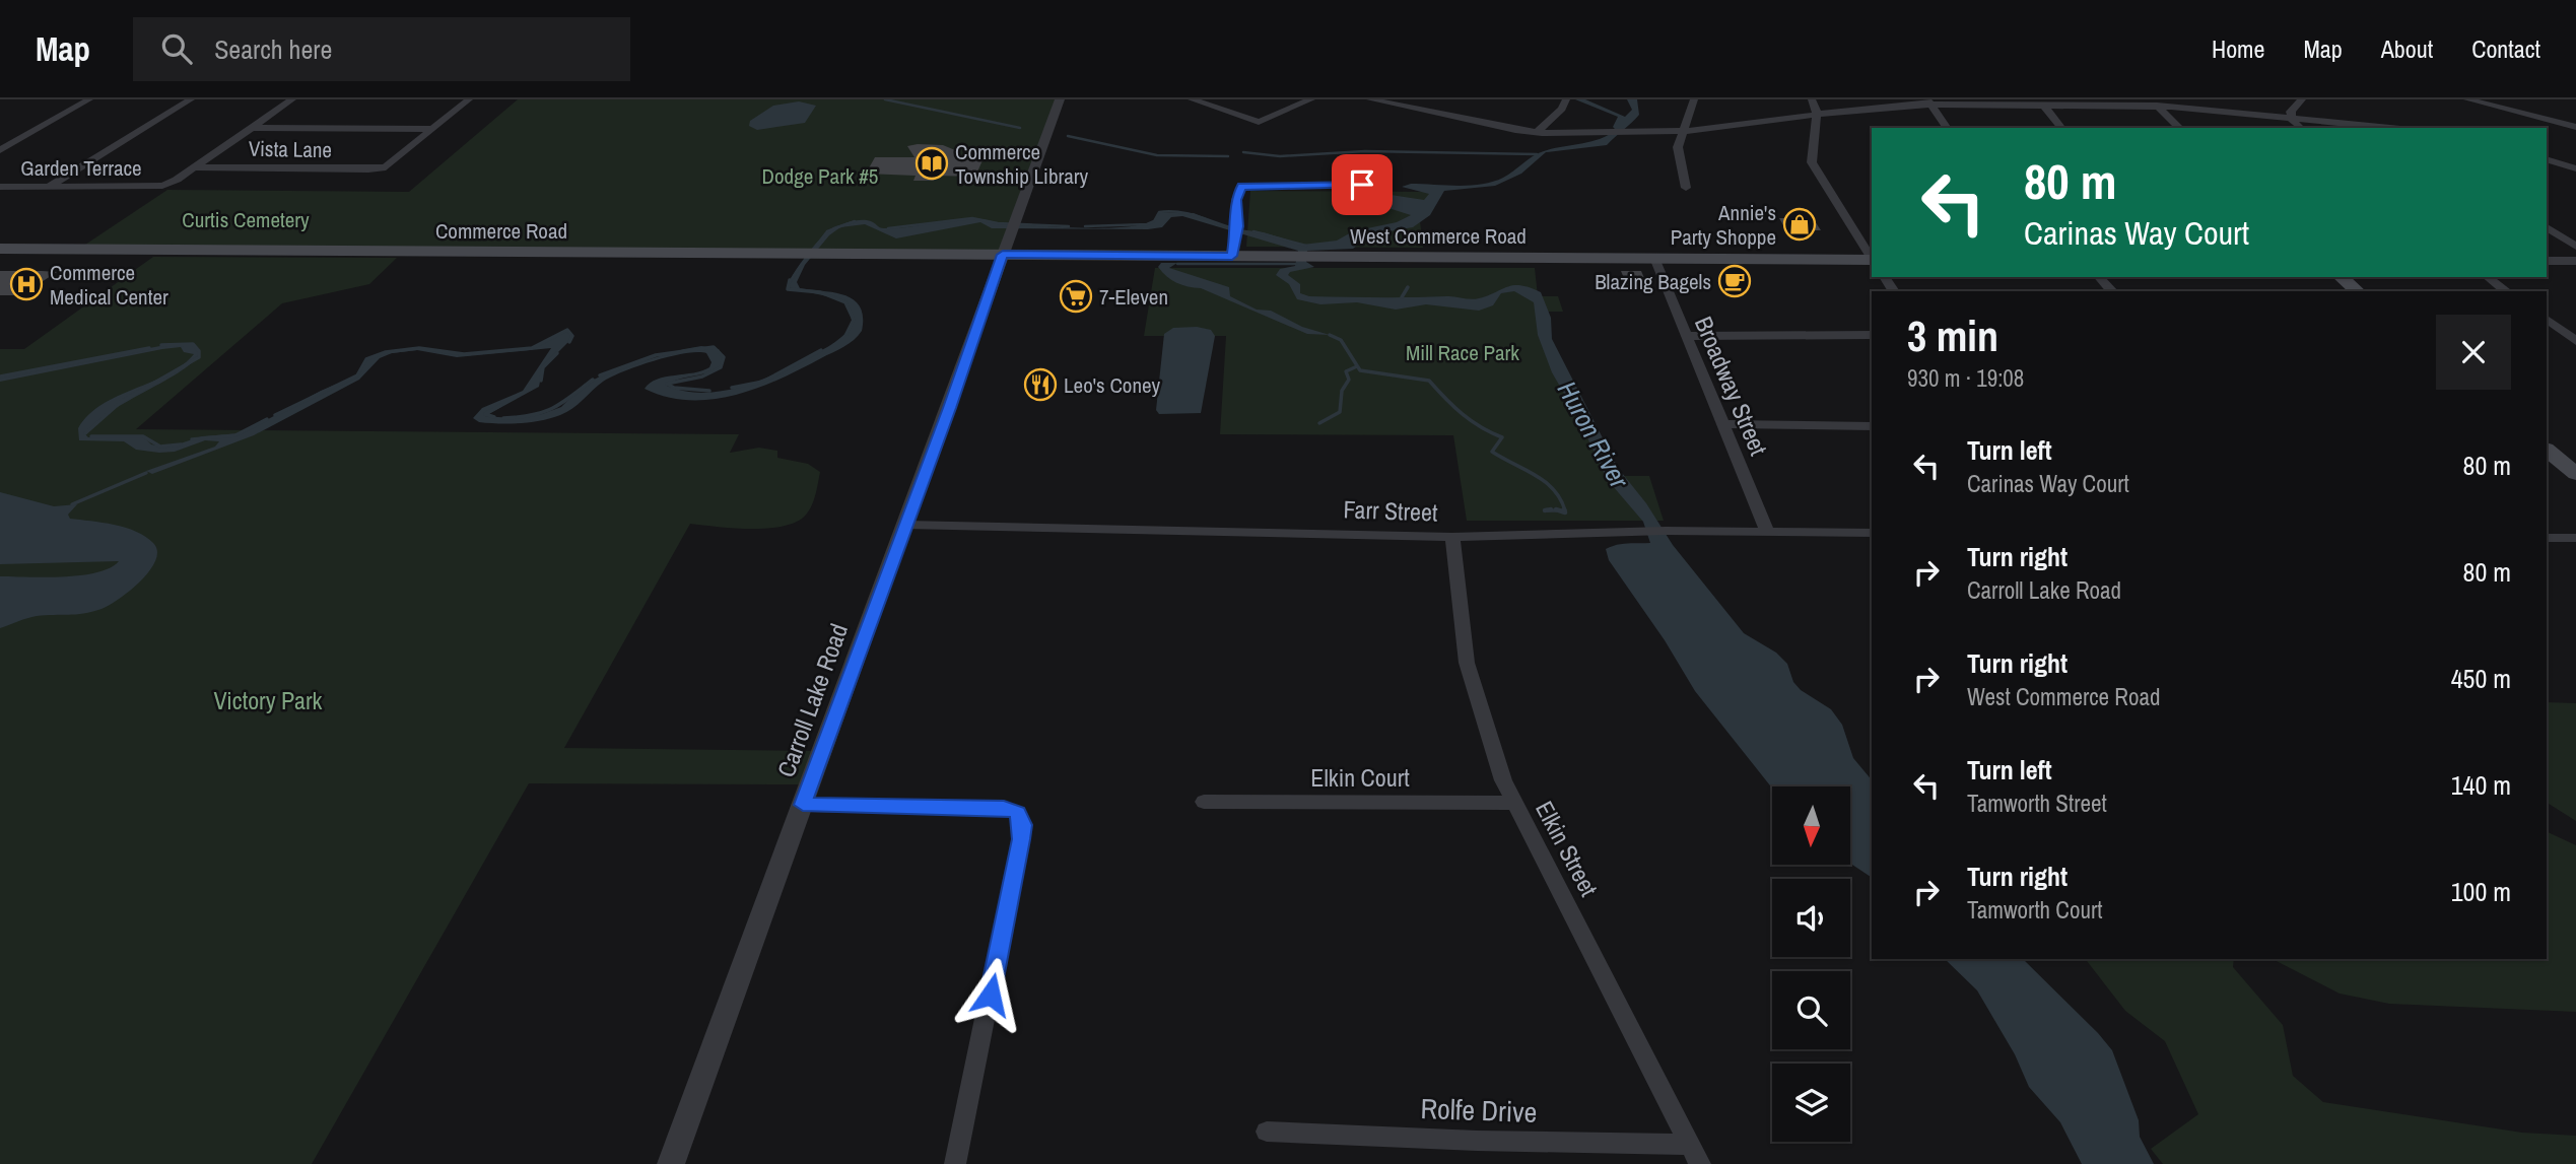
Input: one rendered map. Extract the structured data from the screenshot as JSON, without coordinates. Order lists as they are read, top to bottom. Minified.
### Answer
{"streets":{"main road":["Commerce Road","West Commerce Road"],"street":["Vista Lane","Garden Terrace","Broadway Street","Farr Street","Carroll Lake Road","Elkin Court","Elkin Street","Rolfe Drive"]},"crossings":[["Vista Lane","Garden Terrace"],["Commerce Road","West Commerce Road"],["Commerce Road","Carroll Lake Road"],["West Commerce Road","Broadway Street"],["West Commerce Road","Carroll Lake Road"],["Broadway Street","Farr Street"],["Farr Street","Carroll Lake Road"],["Farr Street","Elkin Street"],["Elkin Court","Elkin Street"],["Elkin Street","Rolfe Drive"]],"water":["Huron River"],"parks":["Dodge Park #5","Curtis Cemetery","Mill Race Park","Victory Park"],"places":{"library":["Commerce Township Library"],"shop":["Annie's Party Shoppe"],"cafe":["Blazing Bagels"],"hospital":["Commerce Medical Center"],"supermarket":["7-Eleven"],"restaurant":["Leo's Coney"]},"north":"bottom","page":{"header":"Map","search":"Search here","nav":["Home","Map","About","Contact"],"turn":["80 m","Carinas Way Court"],"heading":["3 min","930 m · 19:08"],"list":[{"name":"Turn left","note":"Carinas Way Court","value":"80 m"},{"name":"Turn right","note":"Carroll Lake Road","value":"80 m"},{"name":"Turn right","note":"West Commerce Road","value":"450 m"},{"name":"Turn left","note":"Tamworth Street","value":"140 m"},{"name":"Turn right","note":"Tamworth Court","value":"100 m"}]}}
